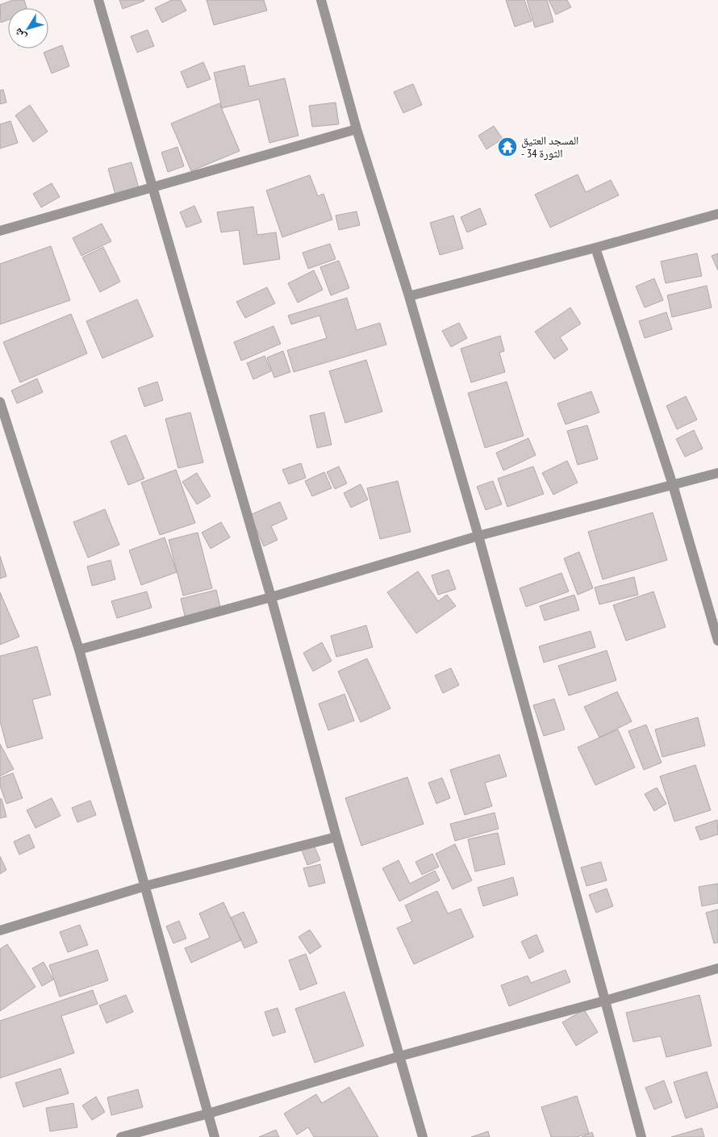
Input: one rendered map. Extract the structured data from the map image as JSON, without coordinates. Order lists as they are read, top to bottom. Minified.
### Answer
{"places":{"temple":["المسجد العتيق - الثورة 34"]},"north":"bottom left"}
